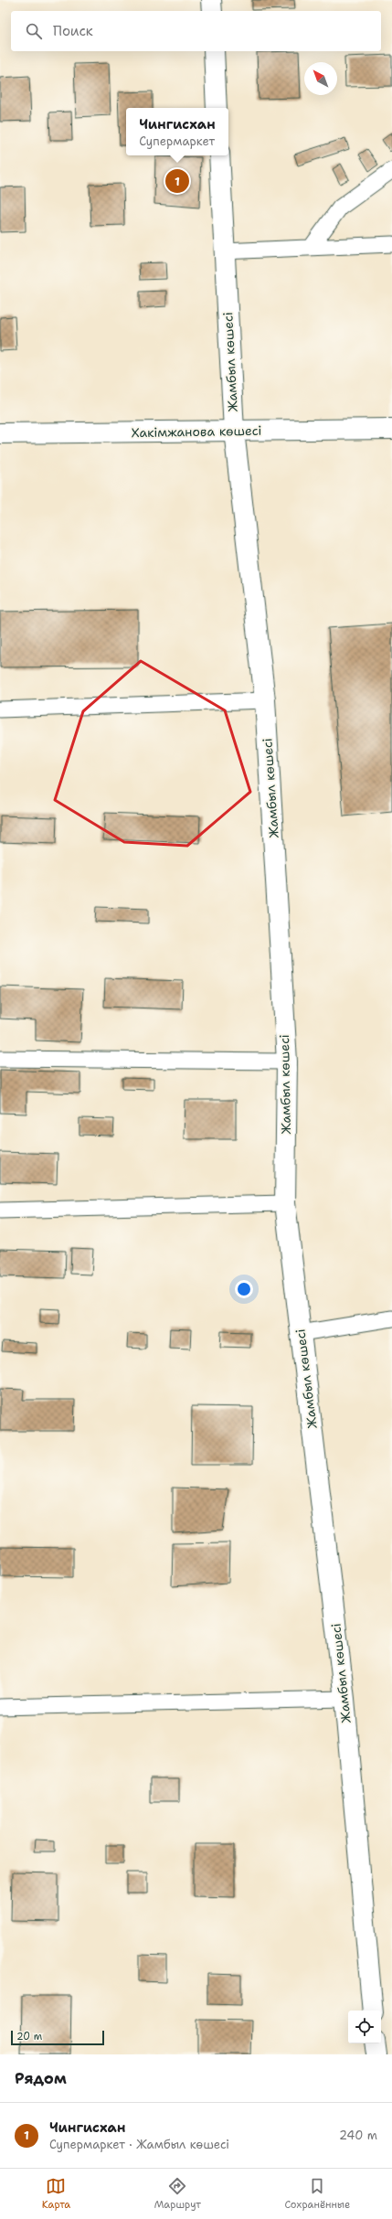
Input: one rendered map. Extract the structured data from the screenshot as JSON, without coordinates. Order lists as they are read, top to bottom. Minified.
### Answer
{"streets":{"street":["Жамбыл көшесі","Хакімжанова көшесі"]},"crossings":[["Жамбыл көшесі","Хакімжанова көшесі"]],"scale_bar":"20 m","north":"top left","page":{"search":"Поиск","popup":["Чингисхан","Супермаркет"],"pins":"1","scale":"20 m","heading":"Рядом","list":[{"mark":"1","name":"Чингисхан","note":"Супермаркет · Жамбыл көшесі","value":"240 m"}],"nav":["Карта","Маршрут","Сохранённые"]}}
